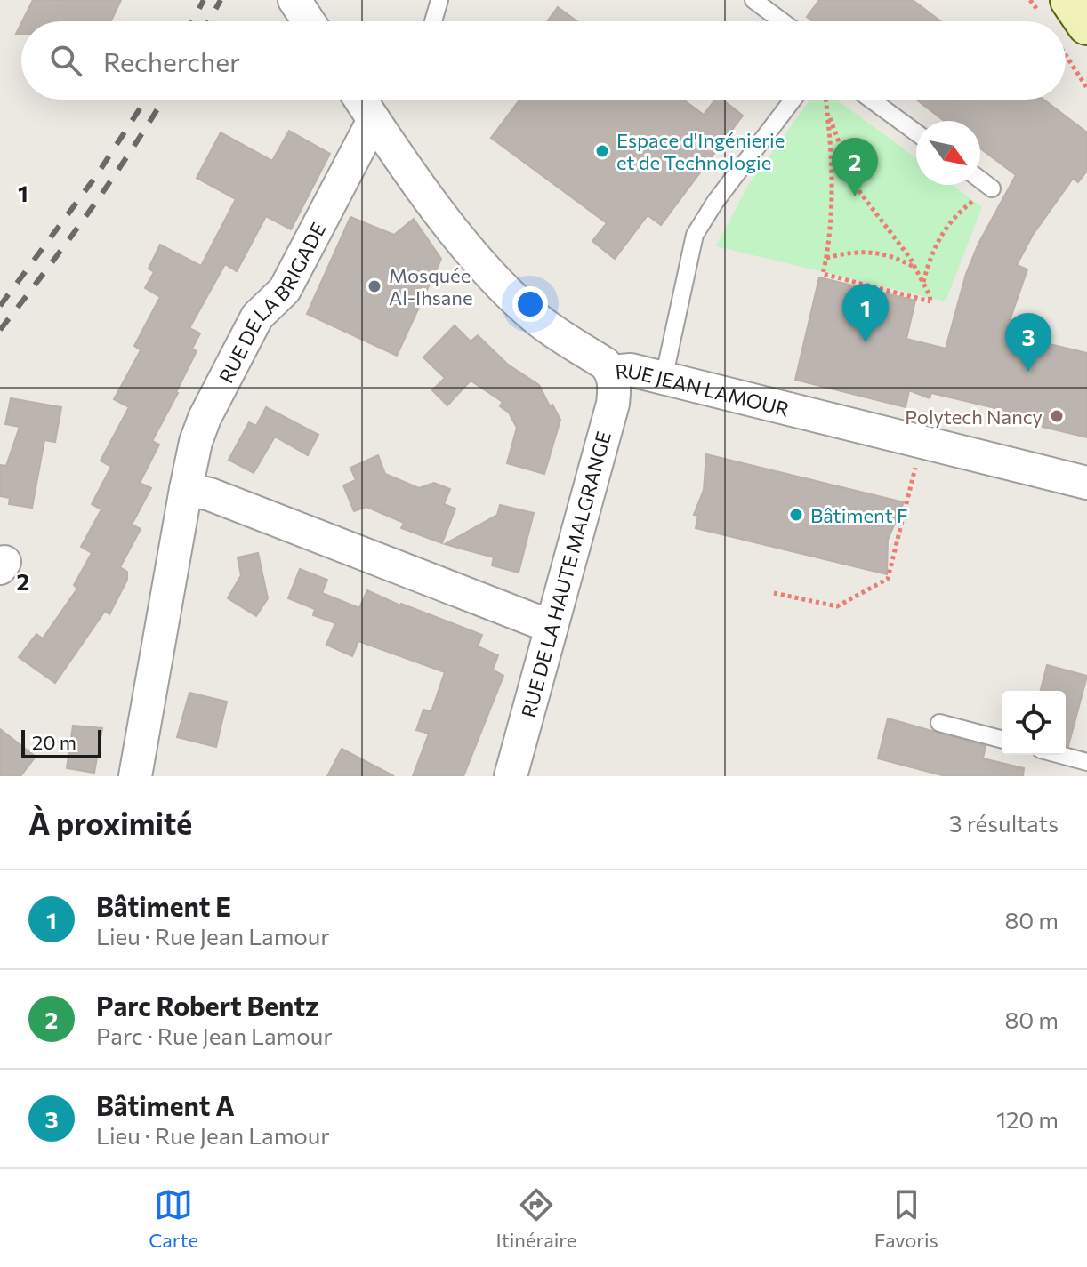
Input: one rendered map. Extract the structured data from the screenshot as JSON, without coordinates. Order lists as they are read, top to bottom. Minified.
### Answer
{"streets":{"street":["RUE DE LA BRIGADE","RUE JEAN LAMOUR","RUE DE LA HAUTE MALGRANGE"]},"crossings":[["RUE DE LA BRIGADE","RUE JEAN LAMOUR"],["RUE JEAN LAMOUR","RUE DE LA HAUTE MALGRANGE"]],"places":["Espace d'Ingénierie et de Technologie","Mosquée Al-Ihsane","Polytech Nancy","Bâtiment F"],"scale_bar":"20 m","north":"bottom right","page":{"search":"Rechercher","pins":["2","1","3"],"scale":"20 m","heading":["À proximité","3 résultats"],"list":[{"mark":"1","name":"Bâtiment E","note":"Lieu · Rue Jean Lamour","value":"80 m"},{"mark":"2","name":"Parc Robert Bentz","note":"Parc · Rue Jean Lamour","value":"80 m"},{"mark":"3","name":"Bâtiment A","note":"Lieu · Rue Jean Lamour","value":"120 m"}],"nav":["Carte","Itinéraire","Favoris"]},"grid":{"rows":["1","2"]}}
